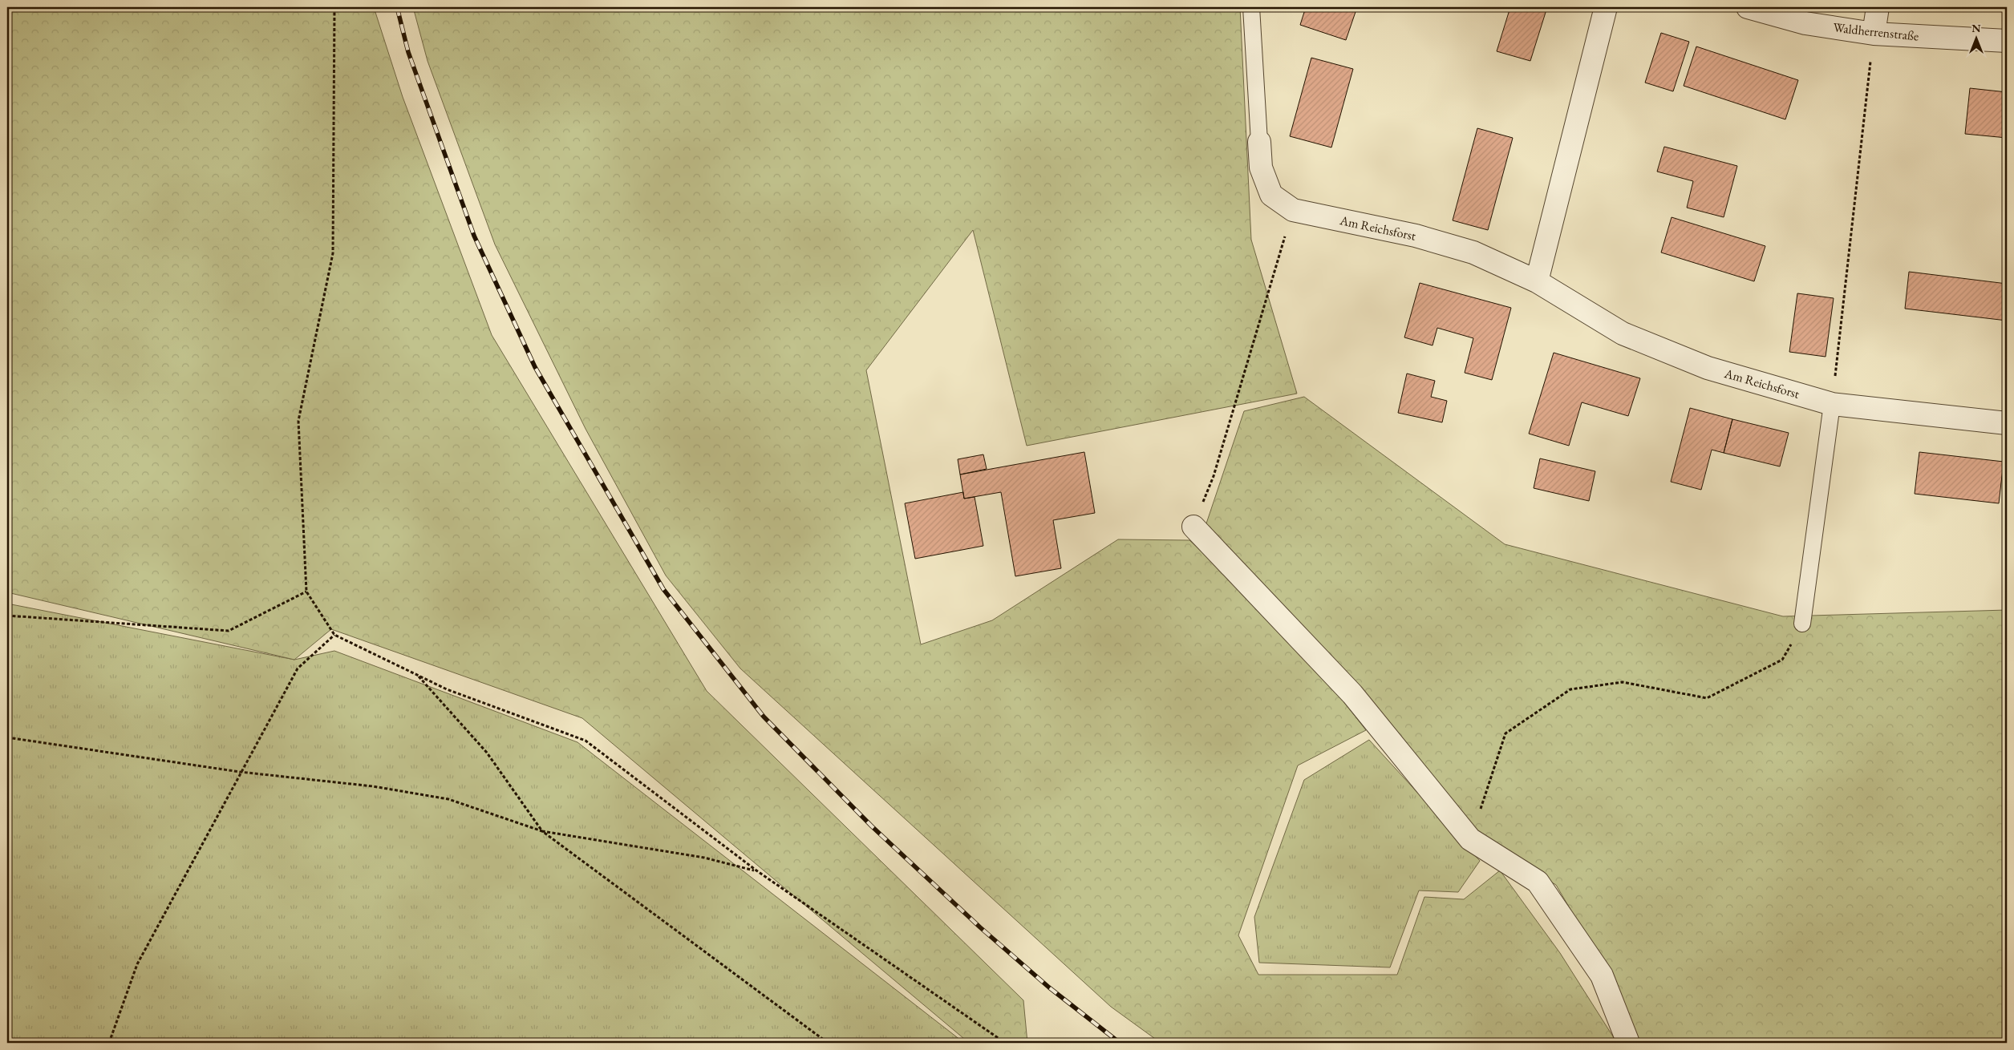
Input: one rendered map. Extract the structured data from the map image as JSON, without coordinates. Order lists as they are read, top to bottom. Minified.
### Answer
{"streets":{"street":["Waldherrenstraße","Am Reichsforst"]},"north":"top"}
